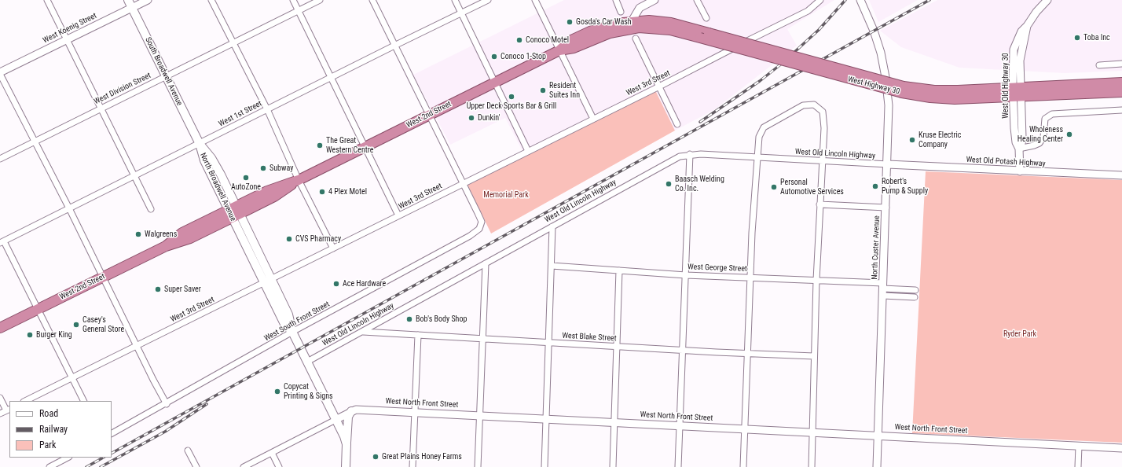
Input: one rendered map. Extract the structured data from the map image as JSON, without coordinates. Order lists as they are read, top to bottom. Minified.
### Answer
{"streets":{"highway":["West Highway 30","West 2nd Street"],"main road":["South Broadwell Avenue","North Broadwell Avenue"],"street":["West Koenig Street","West 3rd Street","West Old Highway 30","West Division Street","West 1st Street","West Old Lincoln Highway","West Old Potash Highway","North Custer Avenue","West George Street","West South Front Street","West Blake Street","West North Front Street"]},"crossings":[["West Koenig Street","South Broadwell Avenue"],["South Broadwell Avenue","West Division Street"],["South Broadwell Avenue","West 1st Street"],["South Broadwell Avenue","North Broadwell Avenue"],["West 3rd Street","North Broadwell Avenue"],["West 3rd Street","West South Front Street"],["West Highway 30","West Old Highway 30"],["West Highway 30","West 2nd Street"],["West Old Highway 30","West Old Potash Highway"],["West 1st Street","North Broadwell Avenue"],["West 2nd Street","North Broadwell Avenue"],["West Old Lincoln Highway","West Old Potash Highway"],["West Old Lincoln Highway","North Broadwell Avenue"],["West Old Lincoln Highway","North Custer Avenue"],["West Old Lincoln Highway","West Blake Street"],["West Old Potash Highway","North Custer Avenue"],["North Broadwell Avenue","West South Front Street"],["North Broadwell Avenue","West North Front Street"],["North Custer Avenue","West George Street"],["North Custer Avenue","West North Front Street"]],"parks":["Memorial Park","Ryder Park"],"places":["Gosda's Car Wash","Toba Inc","Conoco Motel","Conoco 1-Stop","Resident Suites Inn","Upper Deck Sports Bar & Grill","Dunkin'","Wholeness Healing Center","Kruse Electric Company","The Great Western Centre","Subway","AutoZone","Baasch Welding Co. Inc.","Robert's Pump & Supply","Personal Automotive Services","4 Plex Motel","Walgreens","CVS Pharmacy","Ace Hardware","Super Saver","Bob's Body Shop","Casey's General Store","Burger King","Copycat Printing & Signs","Great Plains Honey Farms"],"legend":["Road","Railway","Park"]}
